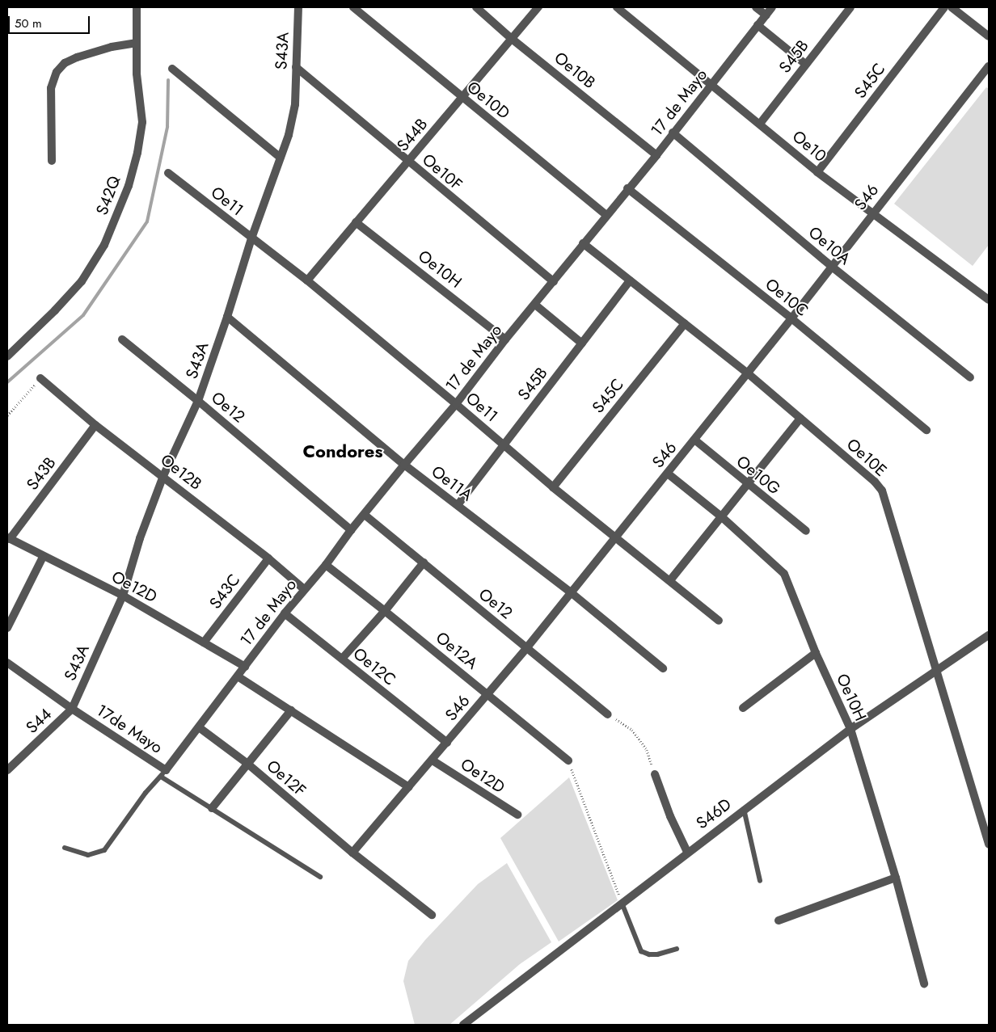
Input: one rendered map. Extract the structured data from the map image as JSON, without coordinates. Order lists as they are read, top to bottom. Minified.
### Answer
{"streets":{"street":["S43A","S45B","Oe10B","S45C","Oe10D","17 de Mayo","S44B","Oe10","Oe10F","S42Q","S46","Oe11","Oe10A","Oe10H","Oe10C","Oe12","Oe10E","Oe12B","S43B","Oe10G","Oe11A","Oe12D","S43C","Oe12A","Oe12C","S44","17de Mayo","Oe12F","S46D"]},"crossings":[["S43A","Oe10F"],["S43A","Oe11"],["S43A","Oe12"],["S43A","Oe12B"],["S43A","Oe11A"],["S43A","Oe12D"],["S43A","S44"],["S43A","17de Mayo"],["S45B","Oe10"],["S45B","Oe11"],["S45B","Oe10E"],["S45B","Oe11A"],["Oe10B","17 de Mayo"],["Oe10B","S44B"],["S45C","Oe10"],["S45C","Oe11"],["S45C","Oe10E"],["Oe10D","17 de Mayo"],["Oe10D","S44B"],["17 de Mayo","Oe10"],["17 de Mayo","Oe10F"],["17 de Mayo","Oe11"],["17 de Mayo","Oe10A"],["17 de Mayo","Oe10H"],["17 de Mayo","Oe10C"],["17 de Mayo","Oe12"],["17 de Mayo","Oe10E"],["17 de Mayo","Oe12B"],["17 de Mayo","Oe11A"],["17 de Mayo","Oe12D"],["17 de Mayo","Oe12A"],["17 de Mayo","Oe12C"],["17 de Mayo","17de Mayo"],["17 de Mayo","Oe12F"],["S44B","Oe10F"],["S44B","Oe11"],["S44B","Oe10H"],["Oe10","S46"],["S46","Oe11"],["S46","Oe10A"],["S46","Oe10H"],["S46","Oe10C"],["S46","Oe12"],["S46","Oe10E"],["S46","Oe10G"],["S46","Oe11A"],["S46","Oe12D"],["S46","Oe12A"],["S46","Oe12C"],["S46","Oe12F"],["Oe10H","S46D"],["Oe10E","S46D"],["Oe12B","S43B"],["Oe12B","S43C"],["S43B","Oe12D"],["Oe12D","S43C"],["S44","17de Mayo"],["17de Mayo","Oe12F"]],"districts":["Condores"],"scale_bar":"50 m"}
